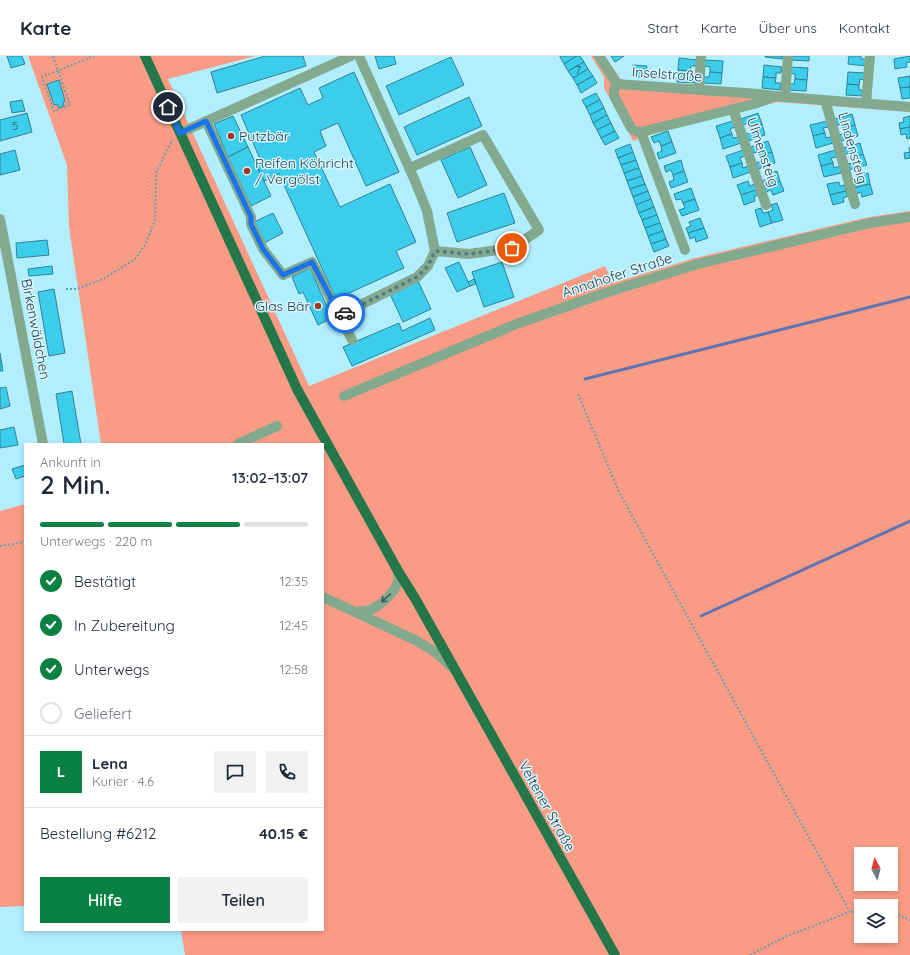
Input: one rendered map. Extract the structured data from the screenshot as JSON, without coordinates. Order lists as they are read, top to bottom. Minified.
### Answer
{"streets":{"main road":["Veltener Straße"],"street":["Inselstraße","Lindensteig","Ulmensteig","Annahofer Straße","Birkenwäldchen"]},"crossings":[["Inselstraße","Lindensteig"],["Inselstraße","Ulmensteig"]],"places":["Putzbär","Reifen Köhricht / Vergölst","Glas Bär"],"house_numbers":["7","5"],"north":"top","page":{"header":"Karte","nav":["Start","Karte","Über uns","Kontakt"],"heading":["2 Min.","Ankunft in","13:02–13:07"],"panel":["Lena","Kurier · 4.6","Bestellung #6212","40.15 €"],"bar":"Unterwegs · 220 m","list":[["Bestätigt","12:35"],["In Zubereitung","12:45"],["Unterwegs","12:58"],"Geliefert"],"round":"L","buttons":["Hilfe","Teilen"]}}
